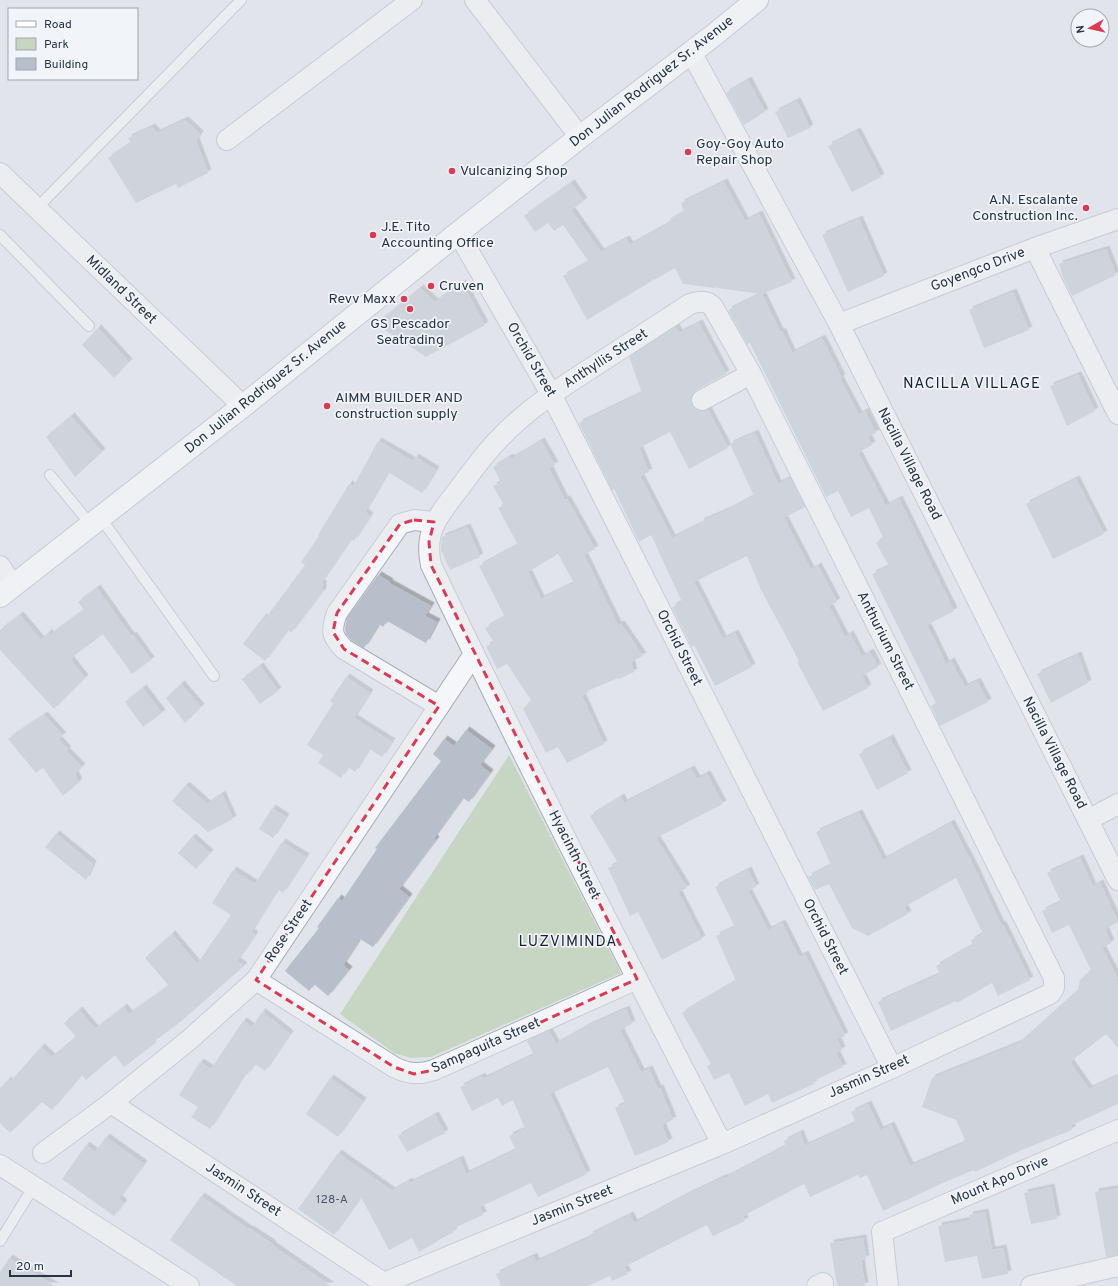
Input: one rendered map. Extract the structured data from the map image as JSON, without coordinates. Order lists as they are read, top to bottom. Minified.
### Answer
{"streets":{"main road":["Don Julian Rodriguez Sr. Avenue"],"street":["Goyengco Drive","Midland Street","Anthyllis Street","Orchid Street","Nacilla Village Road","Anthurium Street","Hyacinth Street","Rose Street","Sampaguita Street","Jasmin Street","Mount Apo Drive"]},"crossings":[["Don Julian Rodriguez Sr. Avenue","Midland Street"],["Don Julian Rodriguez Sr. Avenue","Orchid Street"],["Don Julian Rodriguez Sr. Avenue","Nacilla Village Road"],["Goyengco Drive","Nacilla Village Road"],["Anthyllis Street","Orchid Street"],["Anthyllis Street","Anthurium Street"],["Anthyllis Street","Hyacinth Street"],["Orchid Street","Jasmin Street"],["Anthurium Street","Jasmin Street"],["Hyacinth Street","Rose Street"],["Hyacinth Street","Sampaguita Street"],["Hyacinth Street","Jasmin Street"],["Rose Street","Sampaguita Street"],["Rose Street","Jasmin Street"]],"districts":["NACILLA VILLAGE","LUZVIMINDA"],"places":["Goy-Goy Auto Repair Shop","Vulcanizing Shop","A.N. Escalante Construction Inc.","J.E. Tito Accounting Office","Cruven","Revv Maxx","GS Pescador Seatrading","AIMM BUILDER AND construction supply"],"house_numbers":["128-A"],"legend":["Road","Park","Building"],"scale_bar":"20 m","north":"left"}
